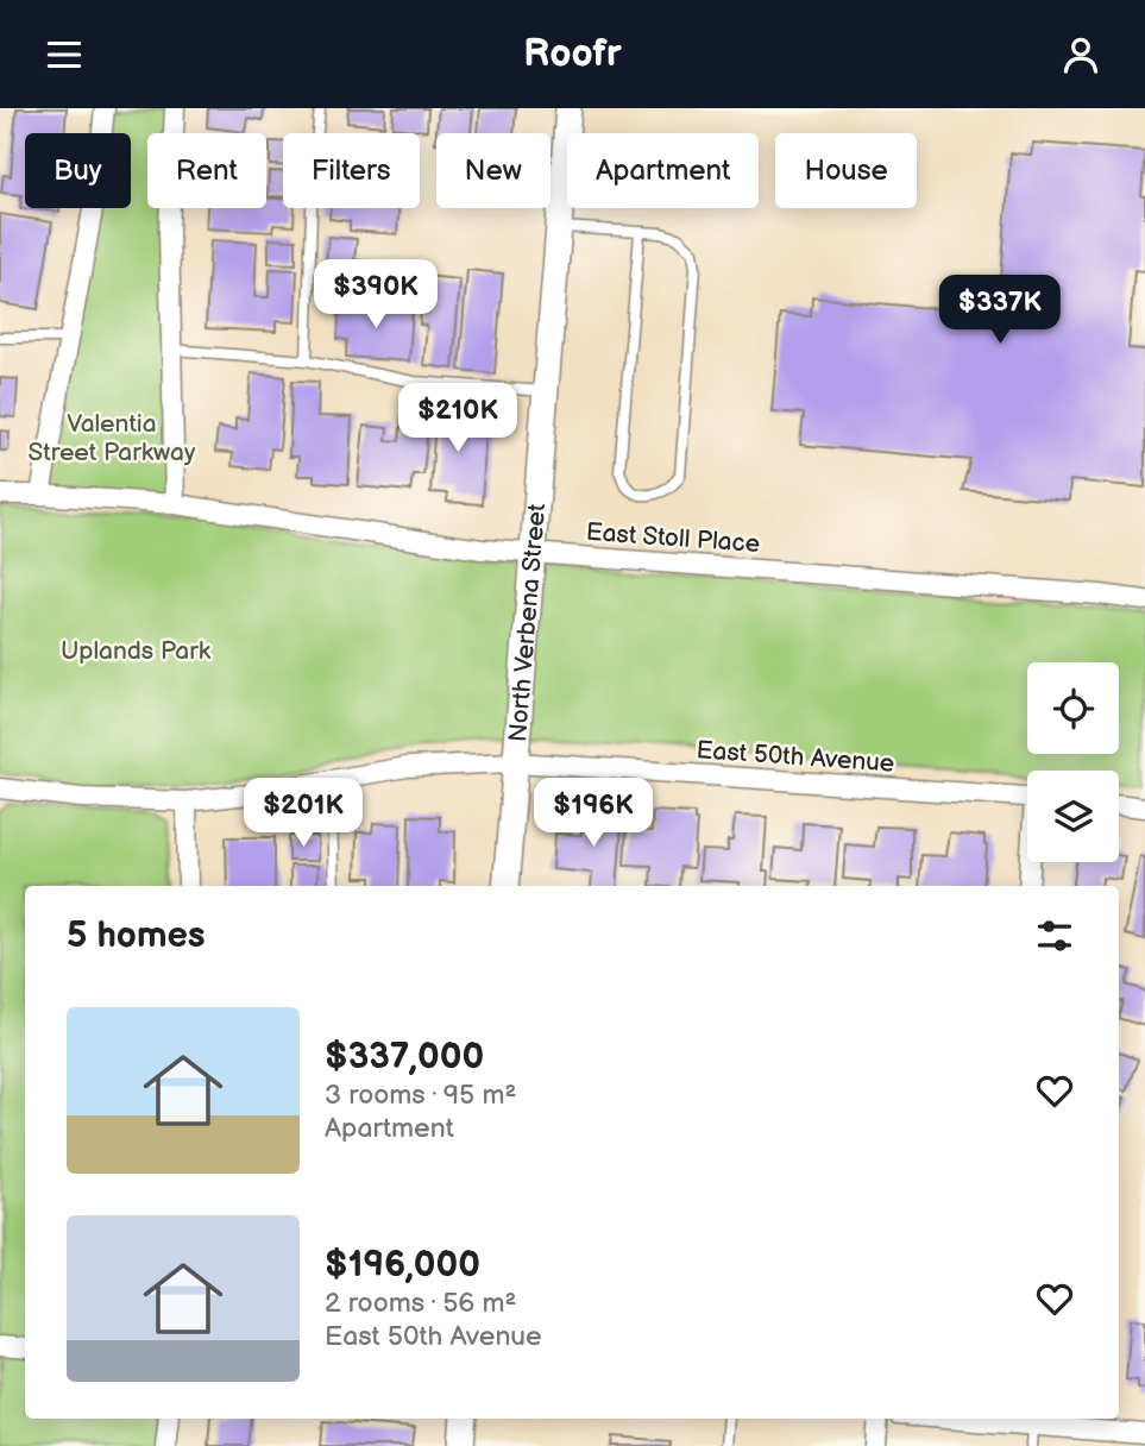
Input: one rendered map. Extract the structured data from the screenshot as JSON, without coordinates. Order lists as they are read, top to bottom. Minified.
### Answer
{"streets":{"street":["East Stoll Place","North Verbena Street","East 50th Avenue"]},"crossings":[["East Stoll Place","North Verbena Street"],["North Verbena Street","East 50th Avenue"]],"parks":["Valentia Street Parkway","Uplands Park"],"page":{"header":"Roofr","chip":["Buy","Rent","Filters","New","Apartment","House"],"price":["$390K","$337K","$210K","$201K","$196K"],"heading":"5 homes","list":[{"name":"$337,000","note":"3 rooms · 95 m² · Apartment"},{"name":"$196,000","note":"2 rooms · 56 m² · East 50th Avenue"}]}}
